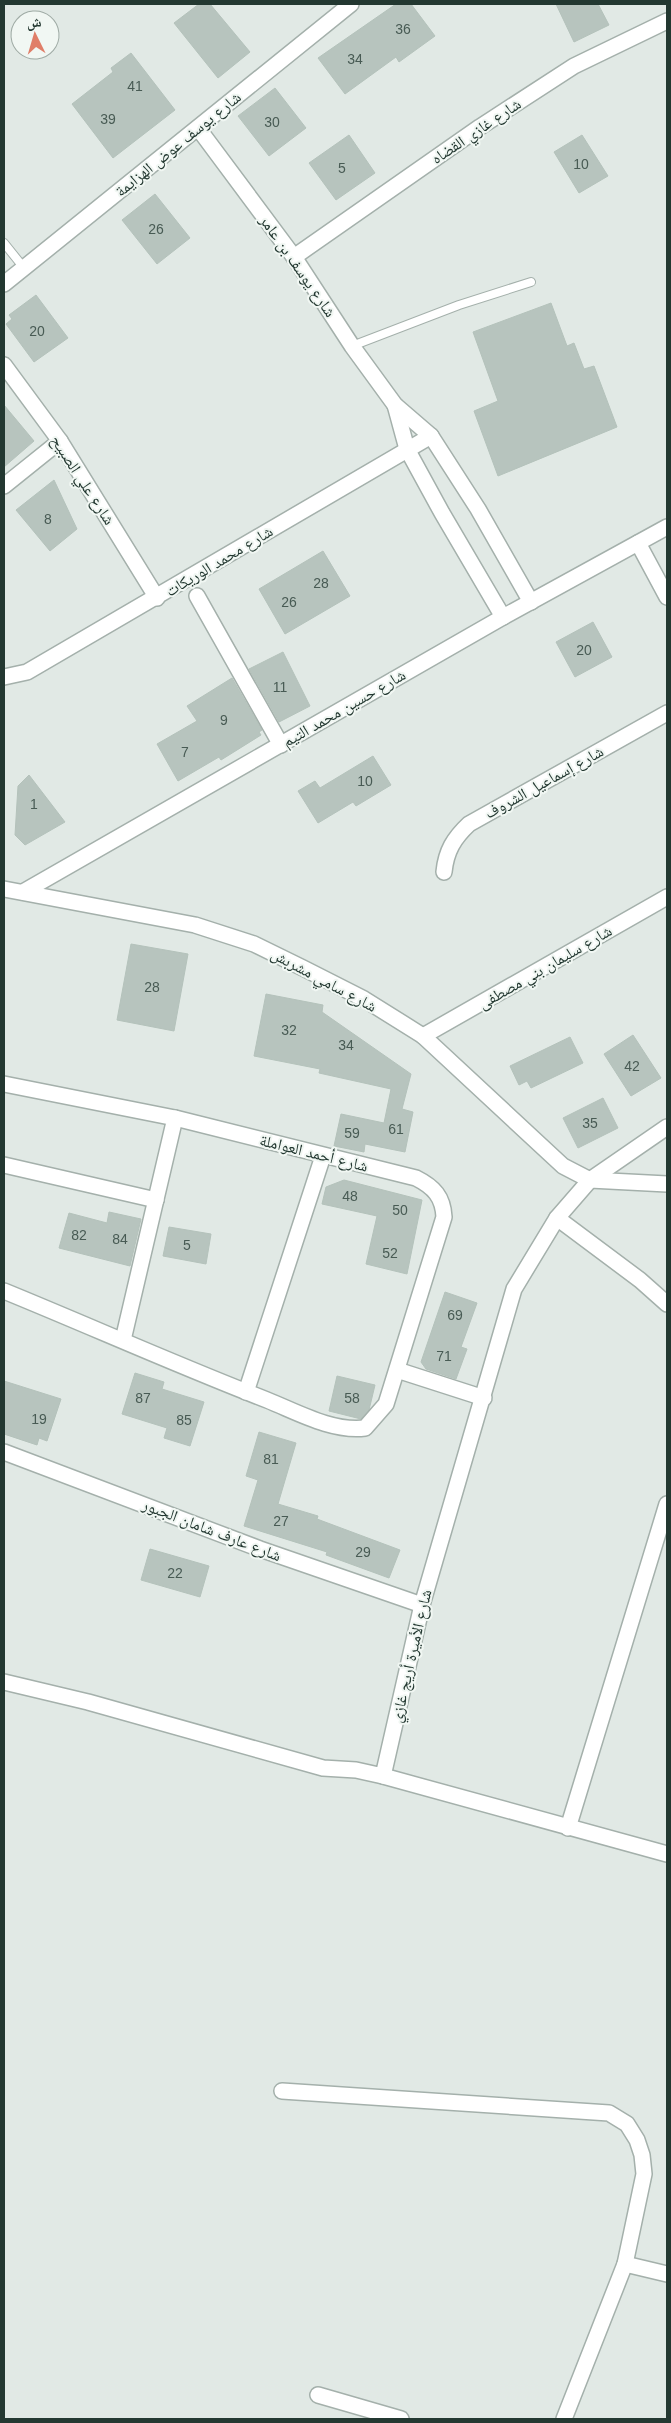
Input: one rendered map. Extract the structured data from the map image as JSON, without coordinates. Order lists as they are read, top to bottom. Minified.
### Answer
{"streets":{"street":["شارع غازي القضاه","شارع يوسف عوض الهزايمة","شارع يوسف بن عامر","شارع علي الصبيح","شارع محمد الوريكات","شارع حسين محمد التيم","شارع إسماعيل الشروف","شارع سليمان بني مصطفى","شارع سامي مشربش","شارع أحمد العواملة","شارع عارف شامان الجبور","شارع الأميرة أريج غازي"]},"crossings":[["شارع غازي القضاه","شارع يوسف بن عامر"],["شارع يوسف عوض الهزايمة","شارع يوسف بن عامر"],["شارع يوسف بن عامر","شارع محمد الوريكات"],["شارع يوسف بن عامر","شارع حسين محمد التيم"],["شارع علي الصبيح","شارع محمد الوريكات"],["شارع حسين محمد التيم","شارع سامي مشربش"],["شارع سليمان بني مصطفى","شارع سامي مشربش"],["شارع سامي مشربش","شارع الأميرة أريج غازي"],["شارع عارف شامان الجبور","شارع الأميرة أريج غازي"]],"house_numbers":["36","34","41","39","30","10","5","26","20","8","28","26","20","11","9","7","10","1","28","32","34","42","35","61","59","48","50","82","84","5","52","69","71","87","58","19","85","81","27","29","22"],"north":"top"}
